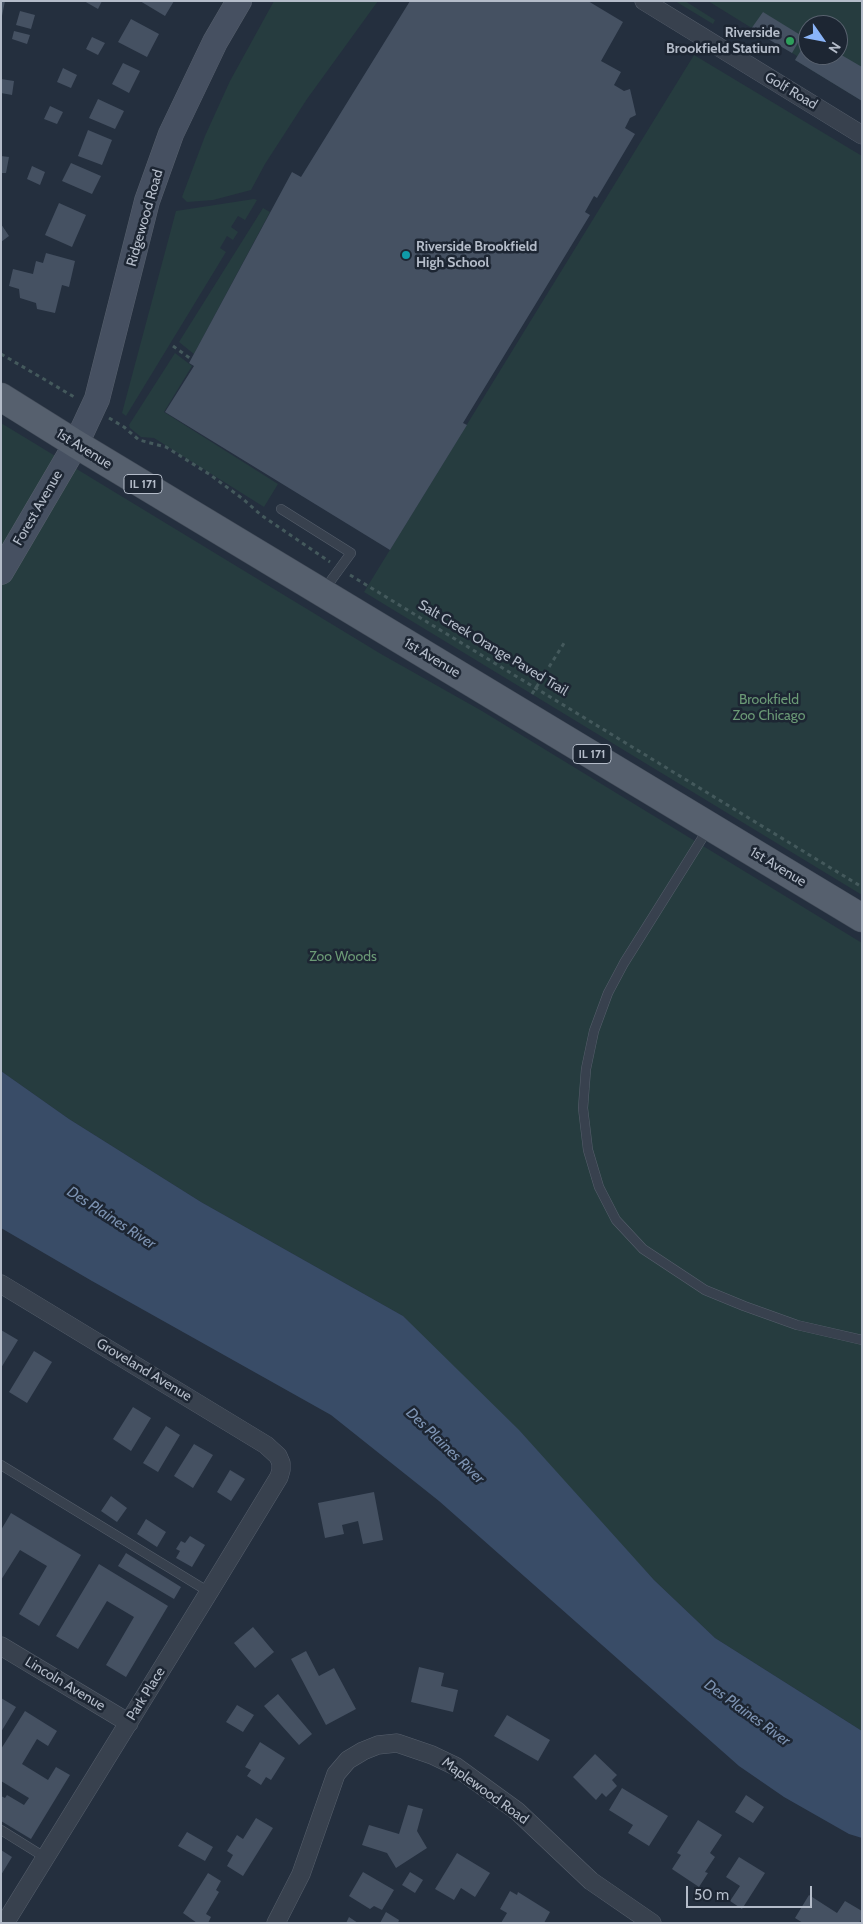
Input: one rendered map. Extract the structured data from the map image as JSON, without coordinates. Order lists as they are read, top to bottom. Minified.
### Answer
{"streets":{"main road":["1st Avenue","IL 171"],"street":["Golf Road","Ridgewood Road","Forest Avenue","Groveland Avenue","Lincoln Avenue","Park Place","Maplewood Road"],"path":["Salt Creek Orange Paved Trail"]},"crossings":[["Ridgewood Road","1st Avenue"],["Ridgewood Road","Forest Avenue"],["1st Avenue","Forest Avenue"],["Groveland Avenue","Park Place"],["Lincoln Avenue","Park Place"]],"water":["Des Plaines River"],"parks":["Brookfield Zoo Chicago","Zoo Woods"],"places":["Riverside Brookfield Statium","Riverside Brookfield High School"],"scale_bar":"50 m","north":"bottom right"}
